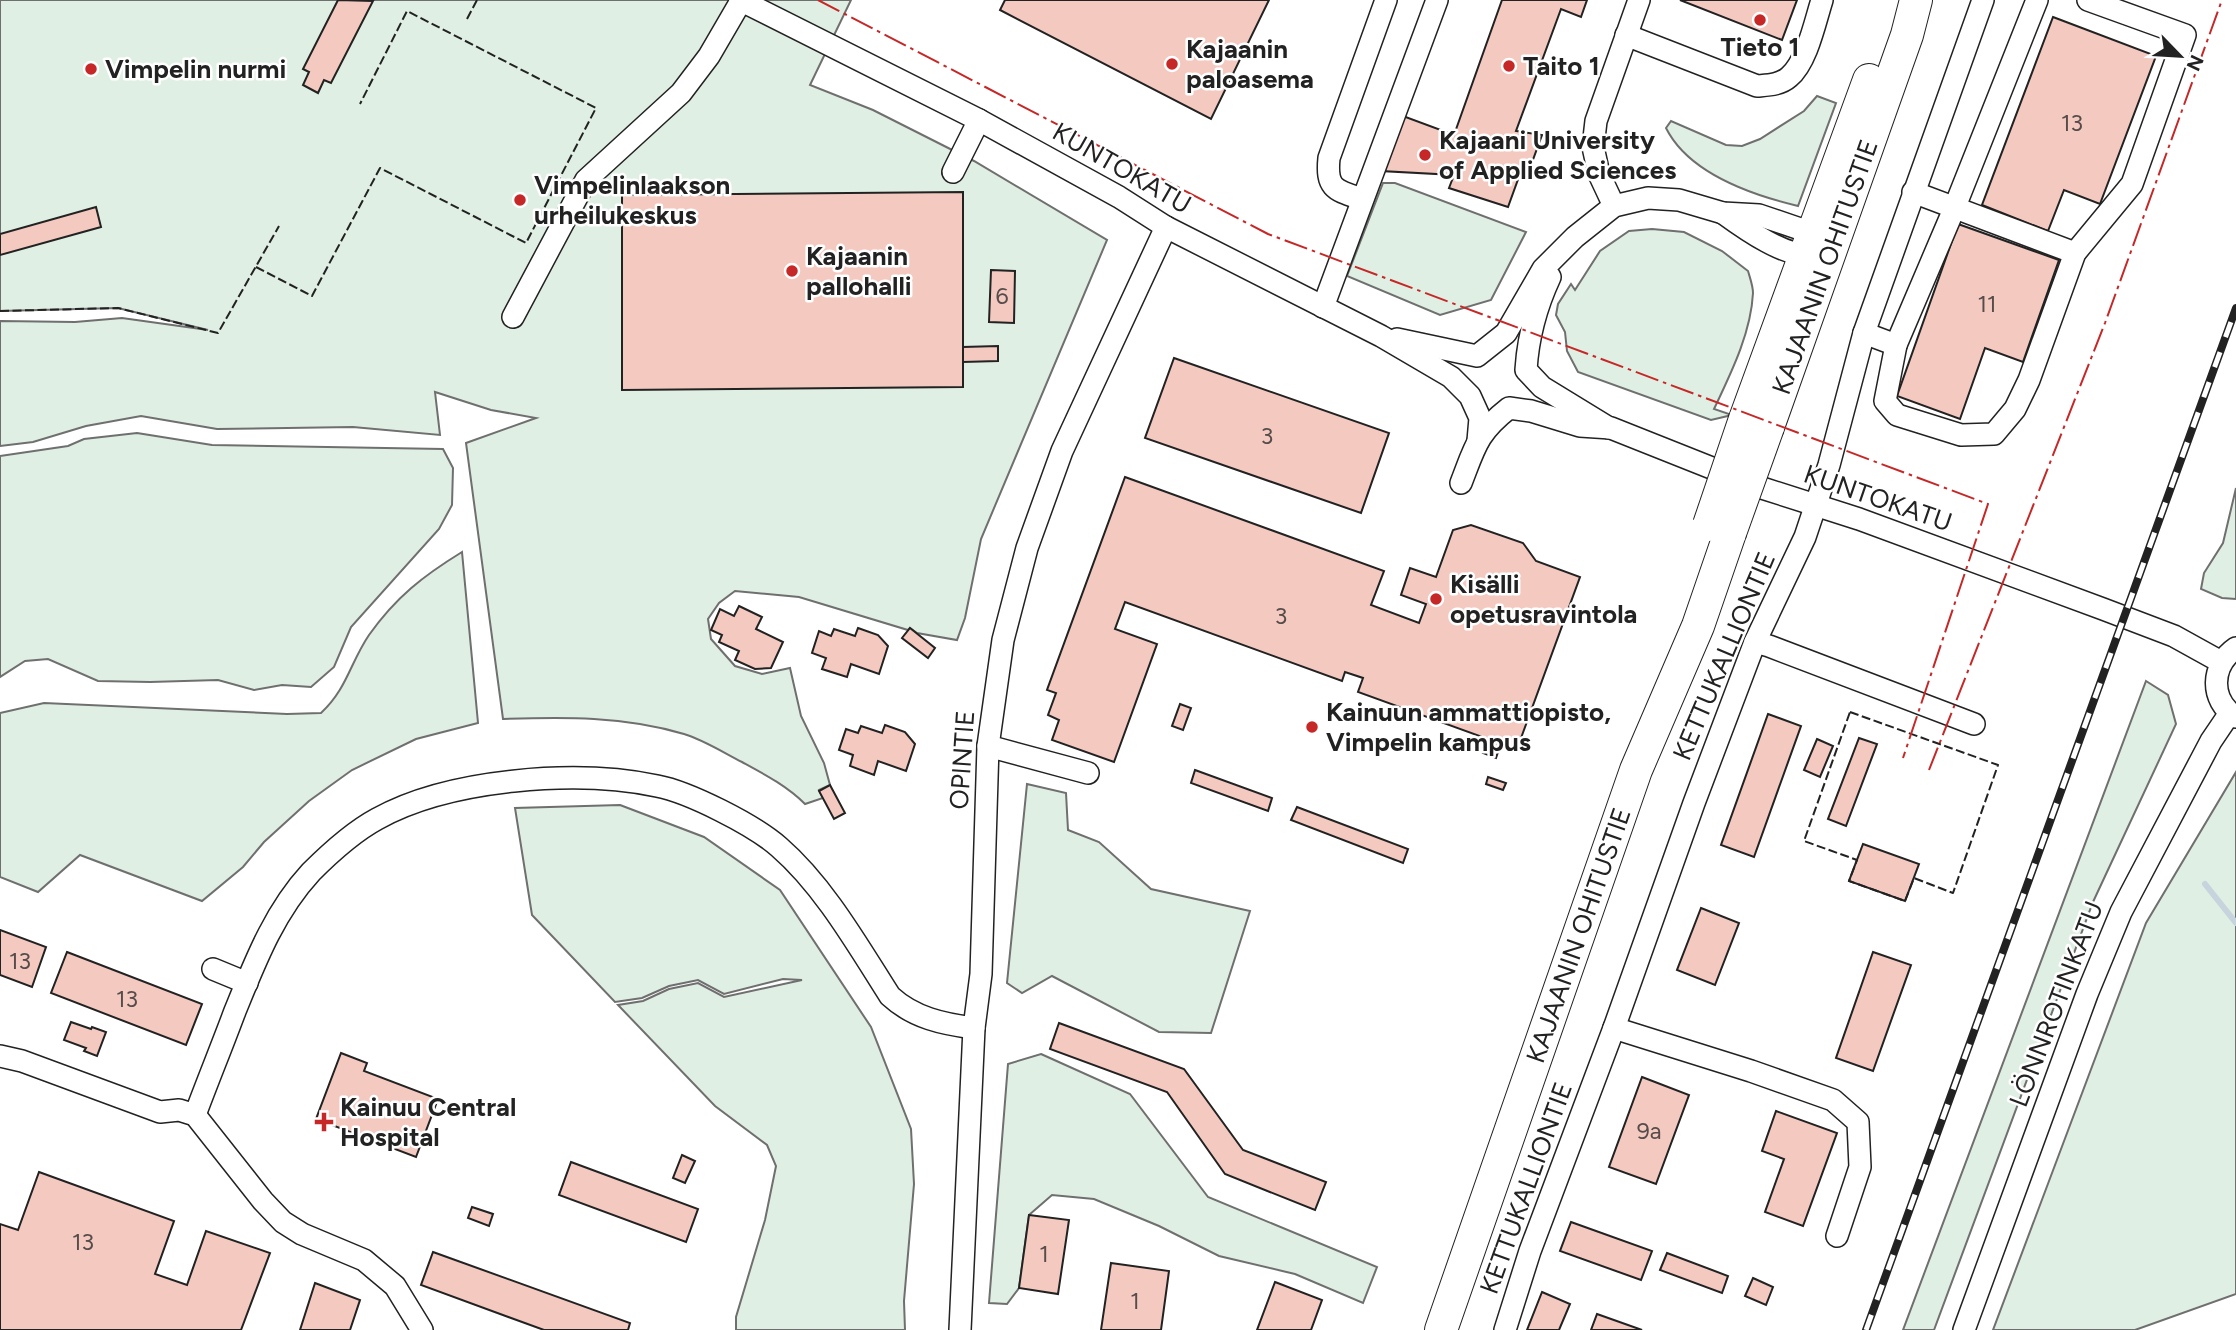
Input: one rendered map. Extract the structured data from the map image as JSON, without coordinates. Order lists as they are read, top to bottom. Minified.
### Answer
{"streets":{"highway":["KAJAANIN OHITUSTIE"],"street":["KUNTOKATU","KETTUKALLIONTIE","OPINTIE","LÖNNROTINKATU"]},"crossings":[["KUNTOKATU","KETTUKALLIONTIE"],["KUNTOKATU","OPINTIE"]],"places":{"other":["Tieto 1","Kajaanin paloasema","Taito 1","Vimpelin nurmi","Kajaani University of Applied Sciences","Vimpelinlaakson urheilukeskus","Kajaanin pallohalli","Kisälli opetusravintola","Kainuun ammattiopisto, Vimpelin kampus"],"health":["Kainuu Central Hospital"]},"house_numbers":["13","6","11","3","3","13","13","9a","13","1","1"],"north":"bottom right"}
